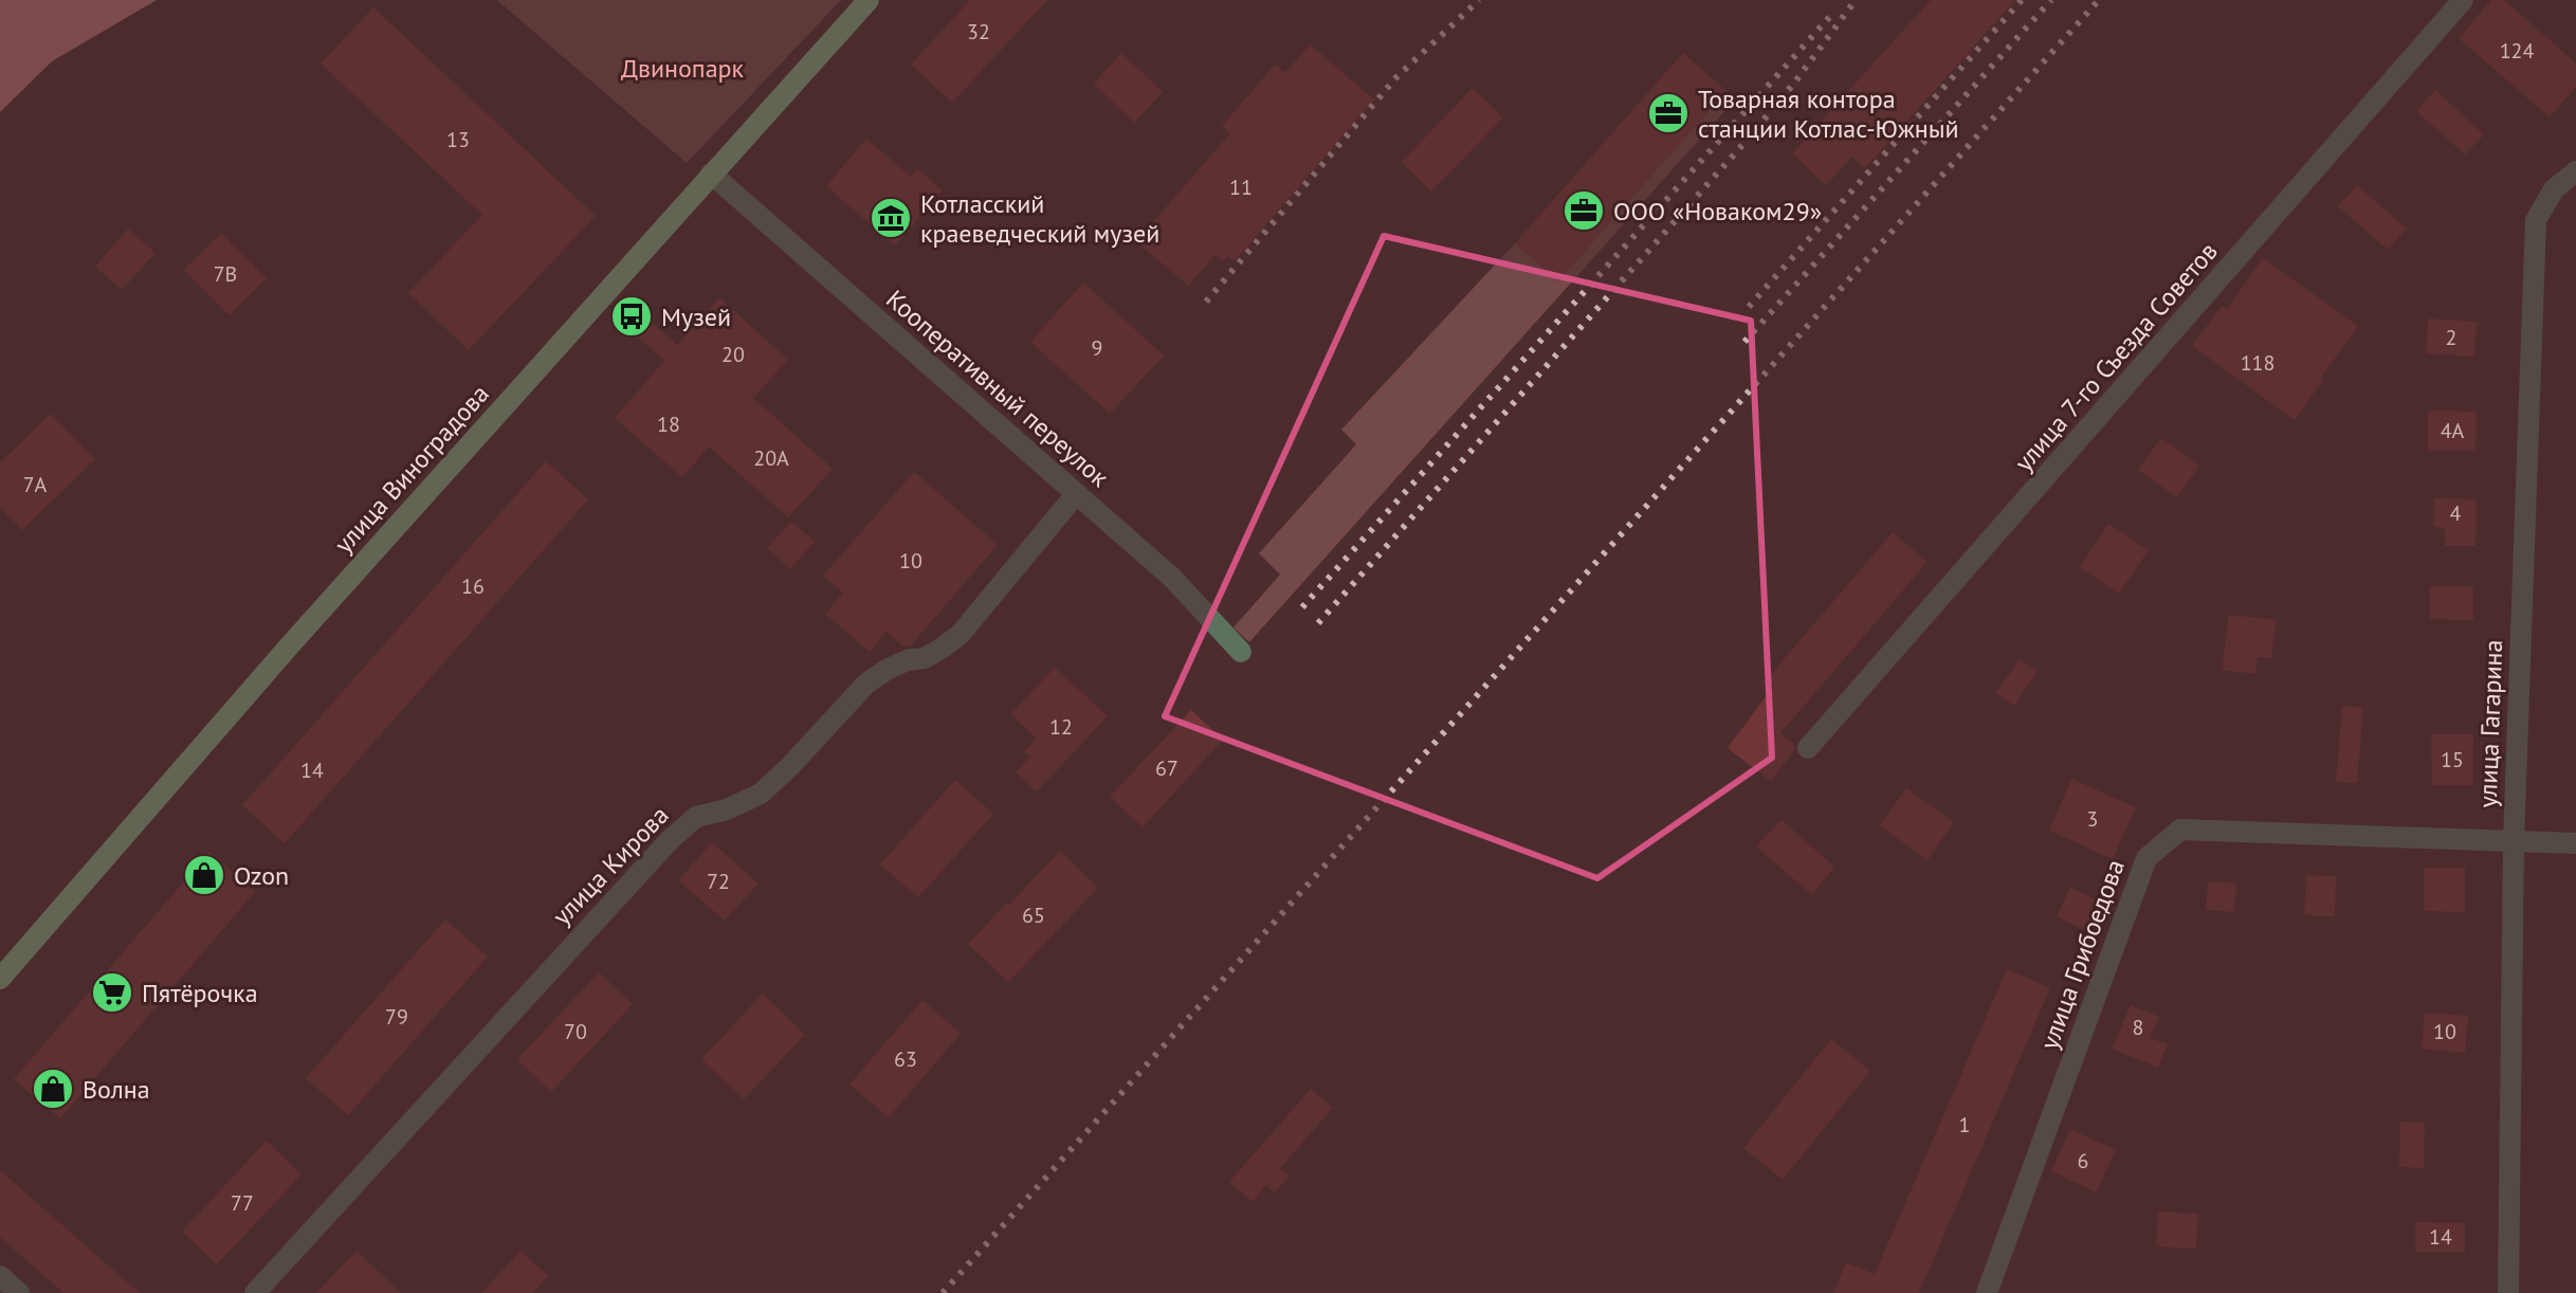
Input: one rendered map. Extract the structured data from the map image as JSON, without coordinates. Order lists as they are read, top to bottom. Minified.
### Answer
{"streets":{"main road":["улица Виноградова"],"street":["улица 7-го Съезда Советов","Кооперативный переулок","улица Гагарина","улица Кирова","улица Грибоедова"]},"crossings":[["Кооперативный переулок","улица Виноградова"],["Кооперативный переулок","улица Кирова"],["улица Гагарина","улица Грибоедова"]],"parks":["Двинопарк"],"places":{"office":["Товарная контора станции Котлас-Южный","ООО «Новаком29»"],"museum":["Котласский краеведческий музей"],"bus stop":["Музей"],"shop":["Ozon","Волна"],"supermarket":["Пятёрочка"]},"house_numbers":["32","124","13","11","7В","2","9","20","118","18","4А","20А","7А","4","10","16","12","15","67","14","3","72","65","79","8","70","10","63","1","6","77","14"]}
